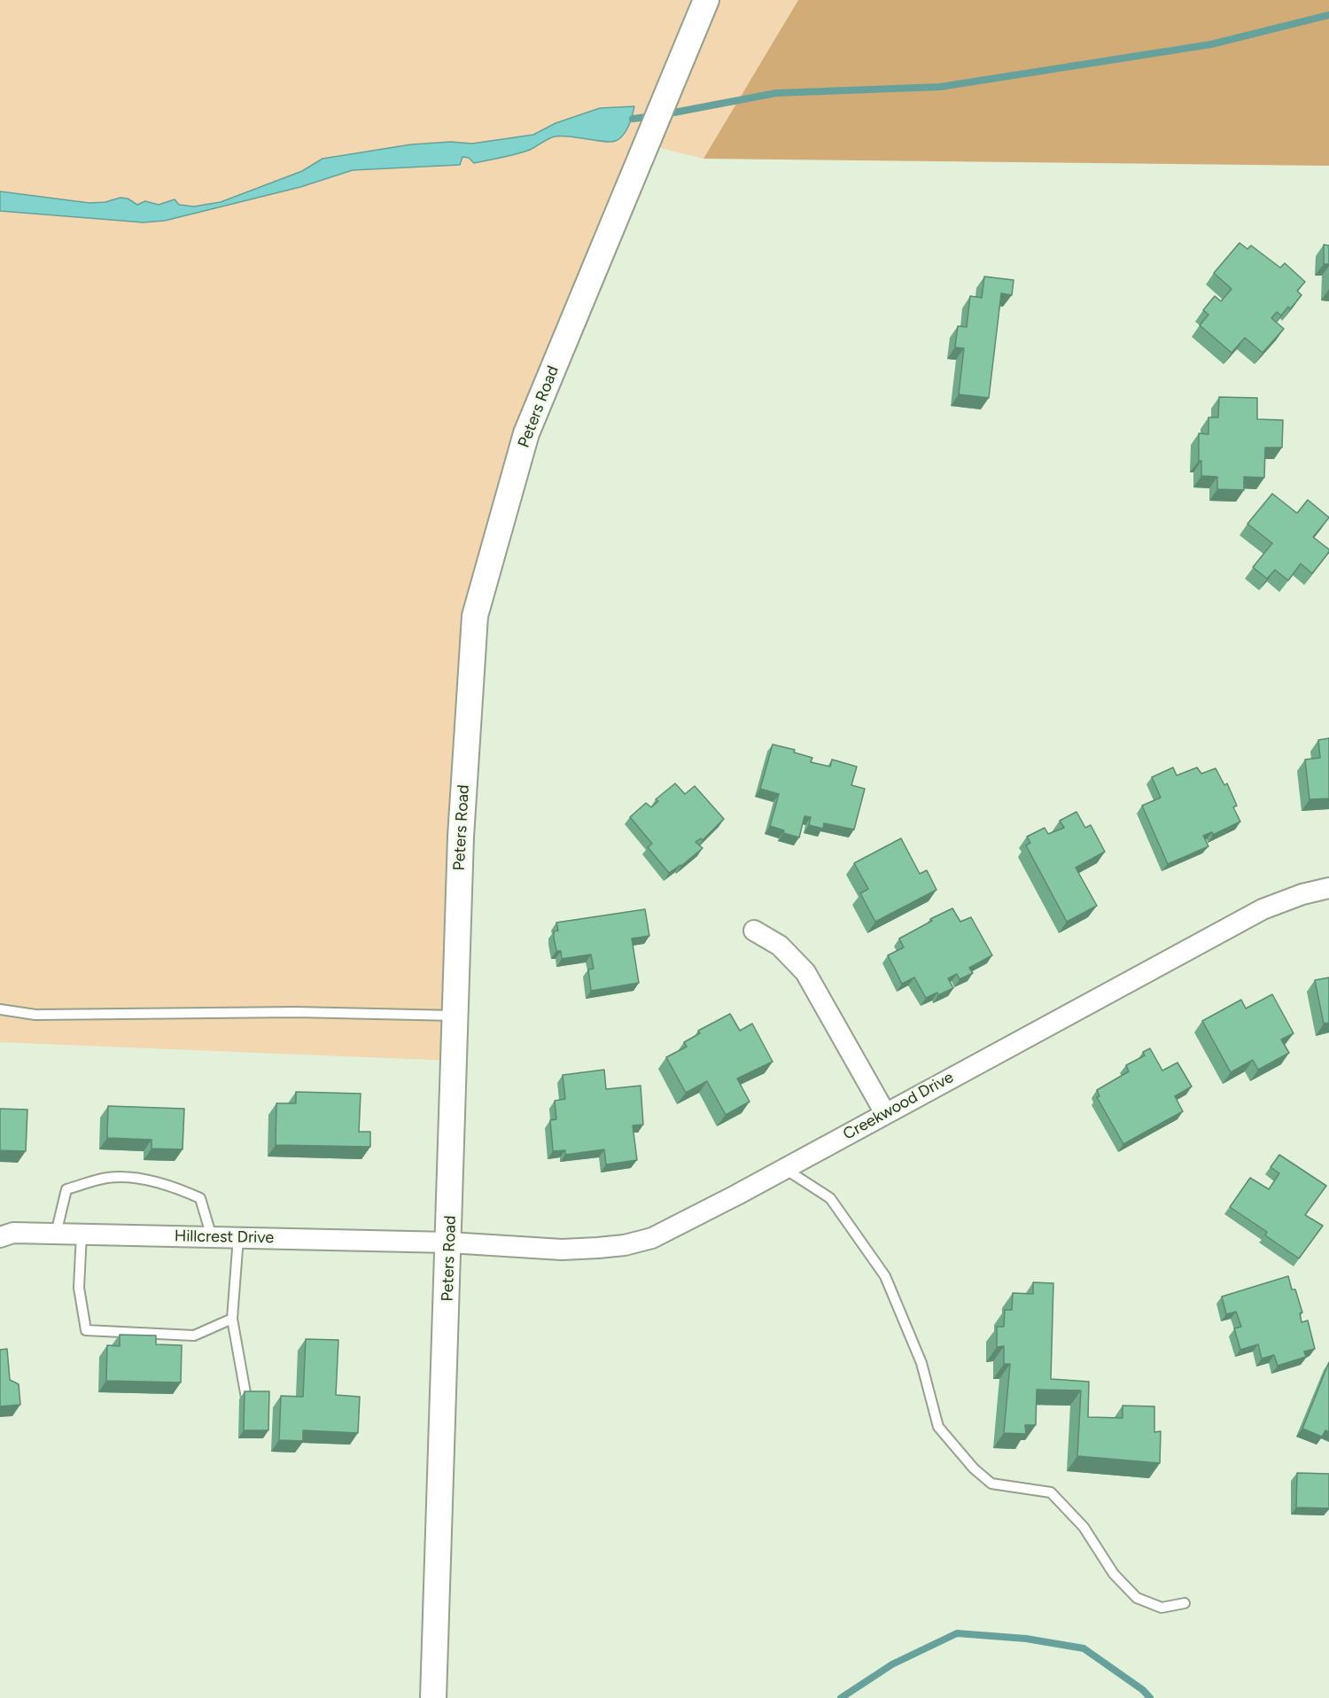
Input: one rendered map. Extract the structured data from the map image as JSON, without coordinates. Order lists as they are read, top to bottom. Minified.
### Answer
{"streets":{"street":["Peters Road","Creekwood Drive","Hillcrest Drive"]},"crossings":[["Peters Road","Creekwood Drive"],["Peters Road","Hillcrest Drive"],["Creekwood Drive","Hillcrest Drive"]]}
